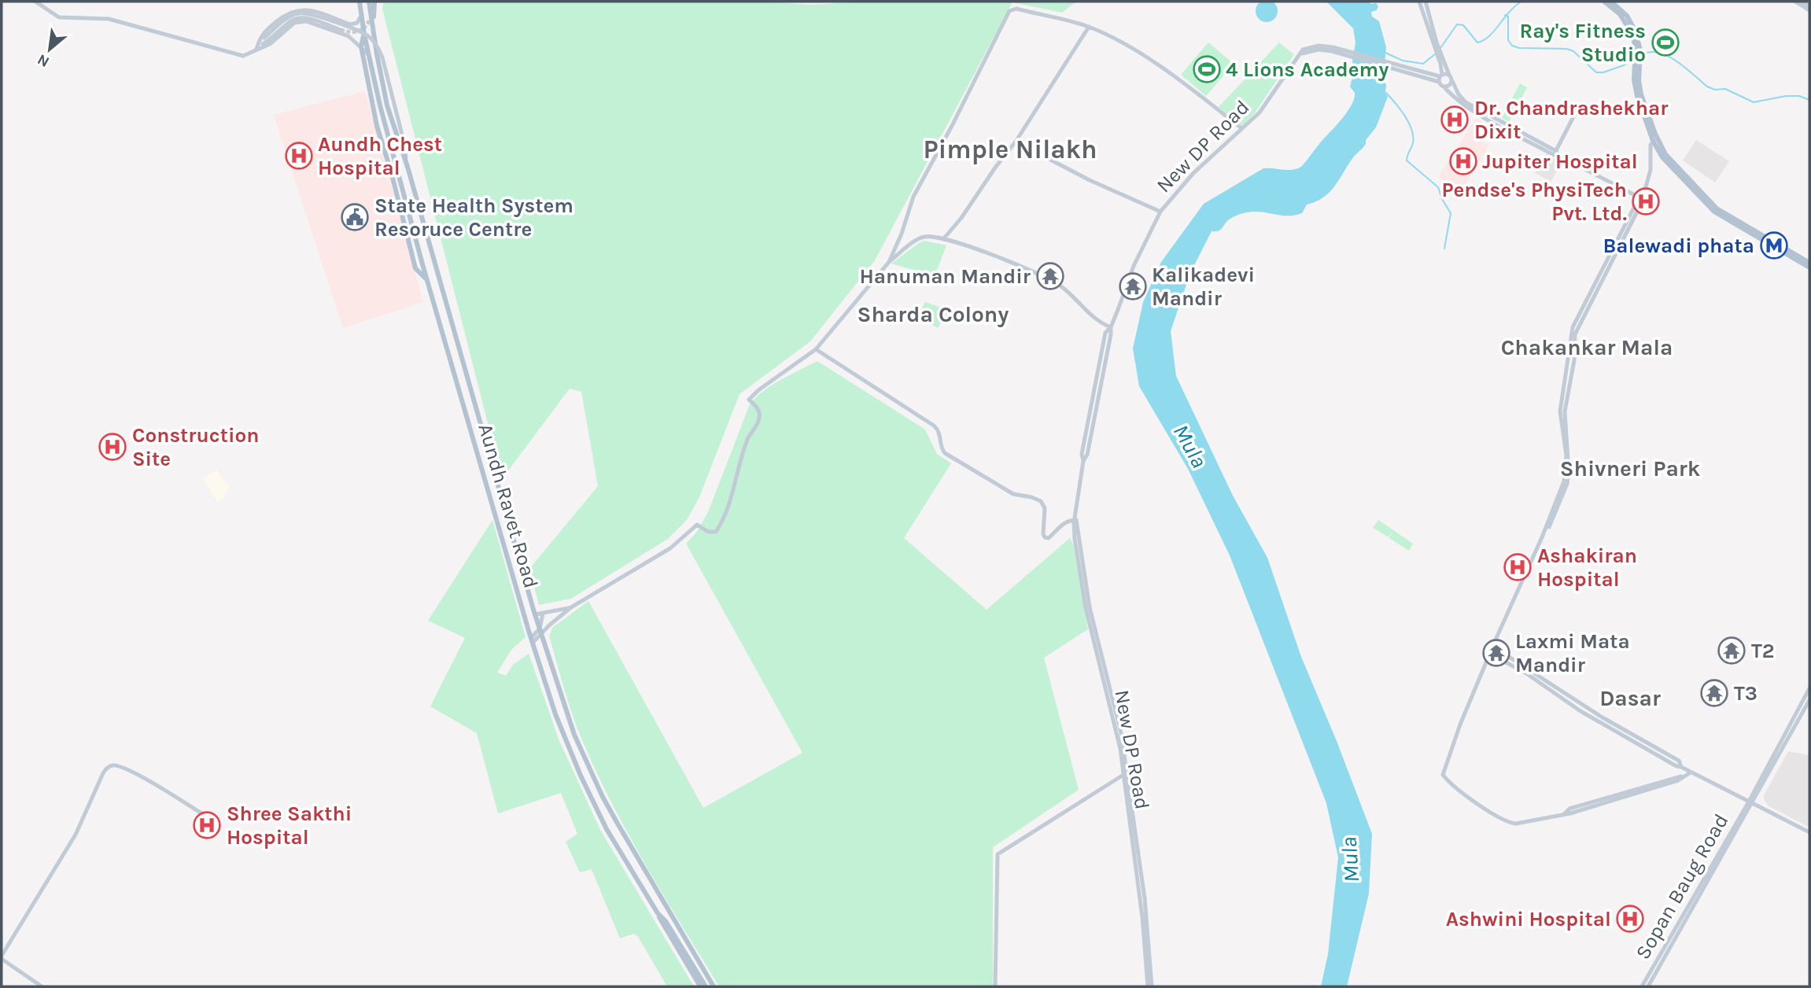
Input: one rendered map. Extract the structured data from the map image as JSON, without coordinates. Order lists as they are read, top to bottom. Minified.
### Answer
{"streets":{"main road":["Aundh Ravet Road"],"street":["New DP Road","Sopan Baug Road"]},"districts":["Pimple Nilakh","Sharda Colony","Chakankar Mala","Shivneri Park","Dasar"],"water":["Mula"],"places":{"sports":["Ray's Fitness Studio","4 Lions Academy"],"hospital":["Dr. Chandrashekhar Dixit","Aundh Chest Hospital","Jupiter Hospital","Pendse's PhysiTech Pvt. Ltd.","Construction Site","Ashakiran Hospital","Shree Sakthi Hospital","Ashwini Hospital"],"public building":["State Health System Resoruce Centre"],"metro station":["Balewadi phata"],"temple":["Hanuman Mandir","Kalikadevi Mandir","T2","Laxmi Mata Mandir","T3"]},"north":"bottom left"}
